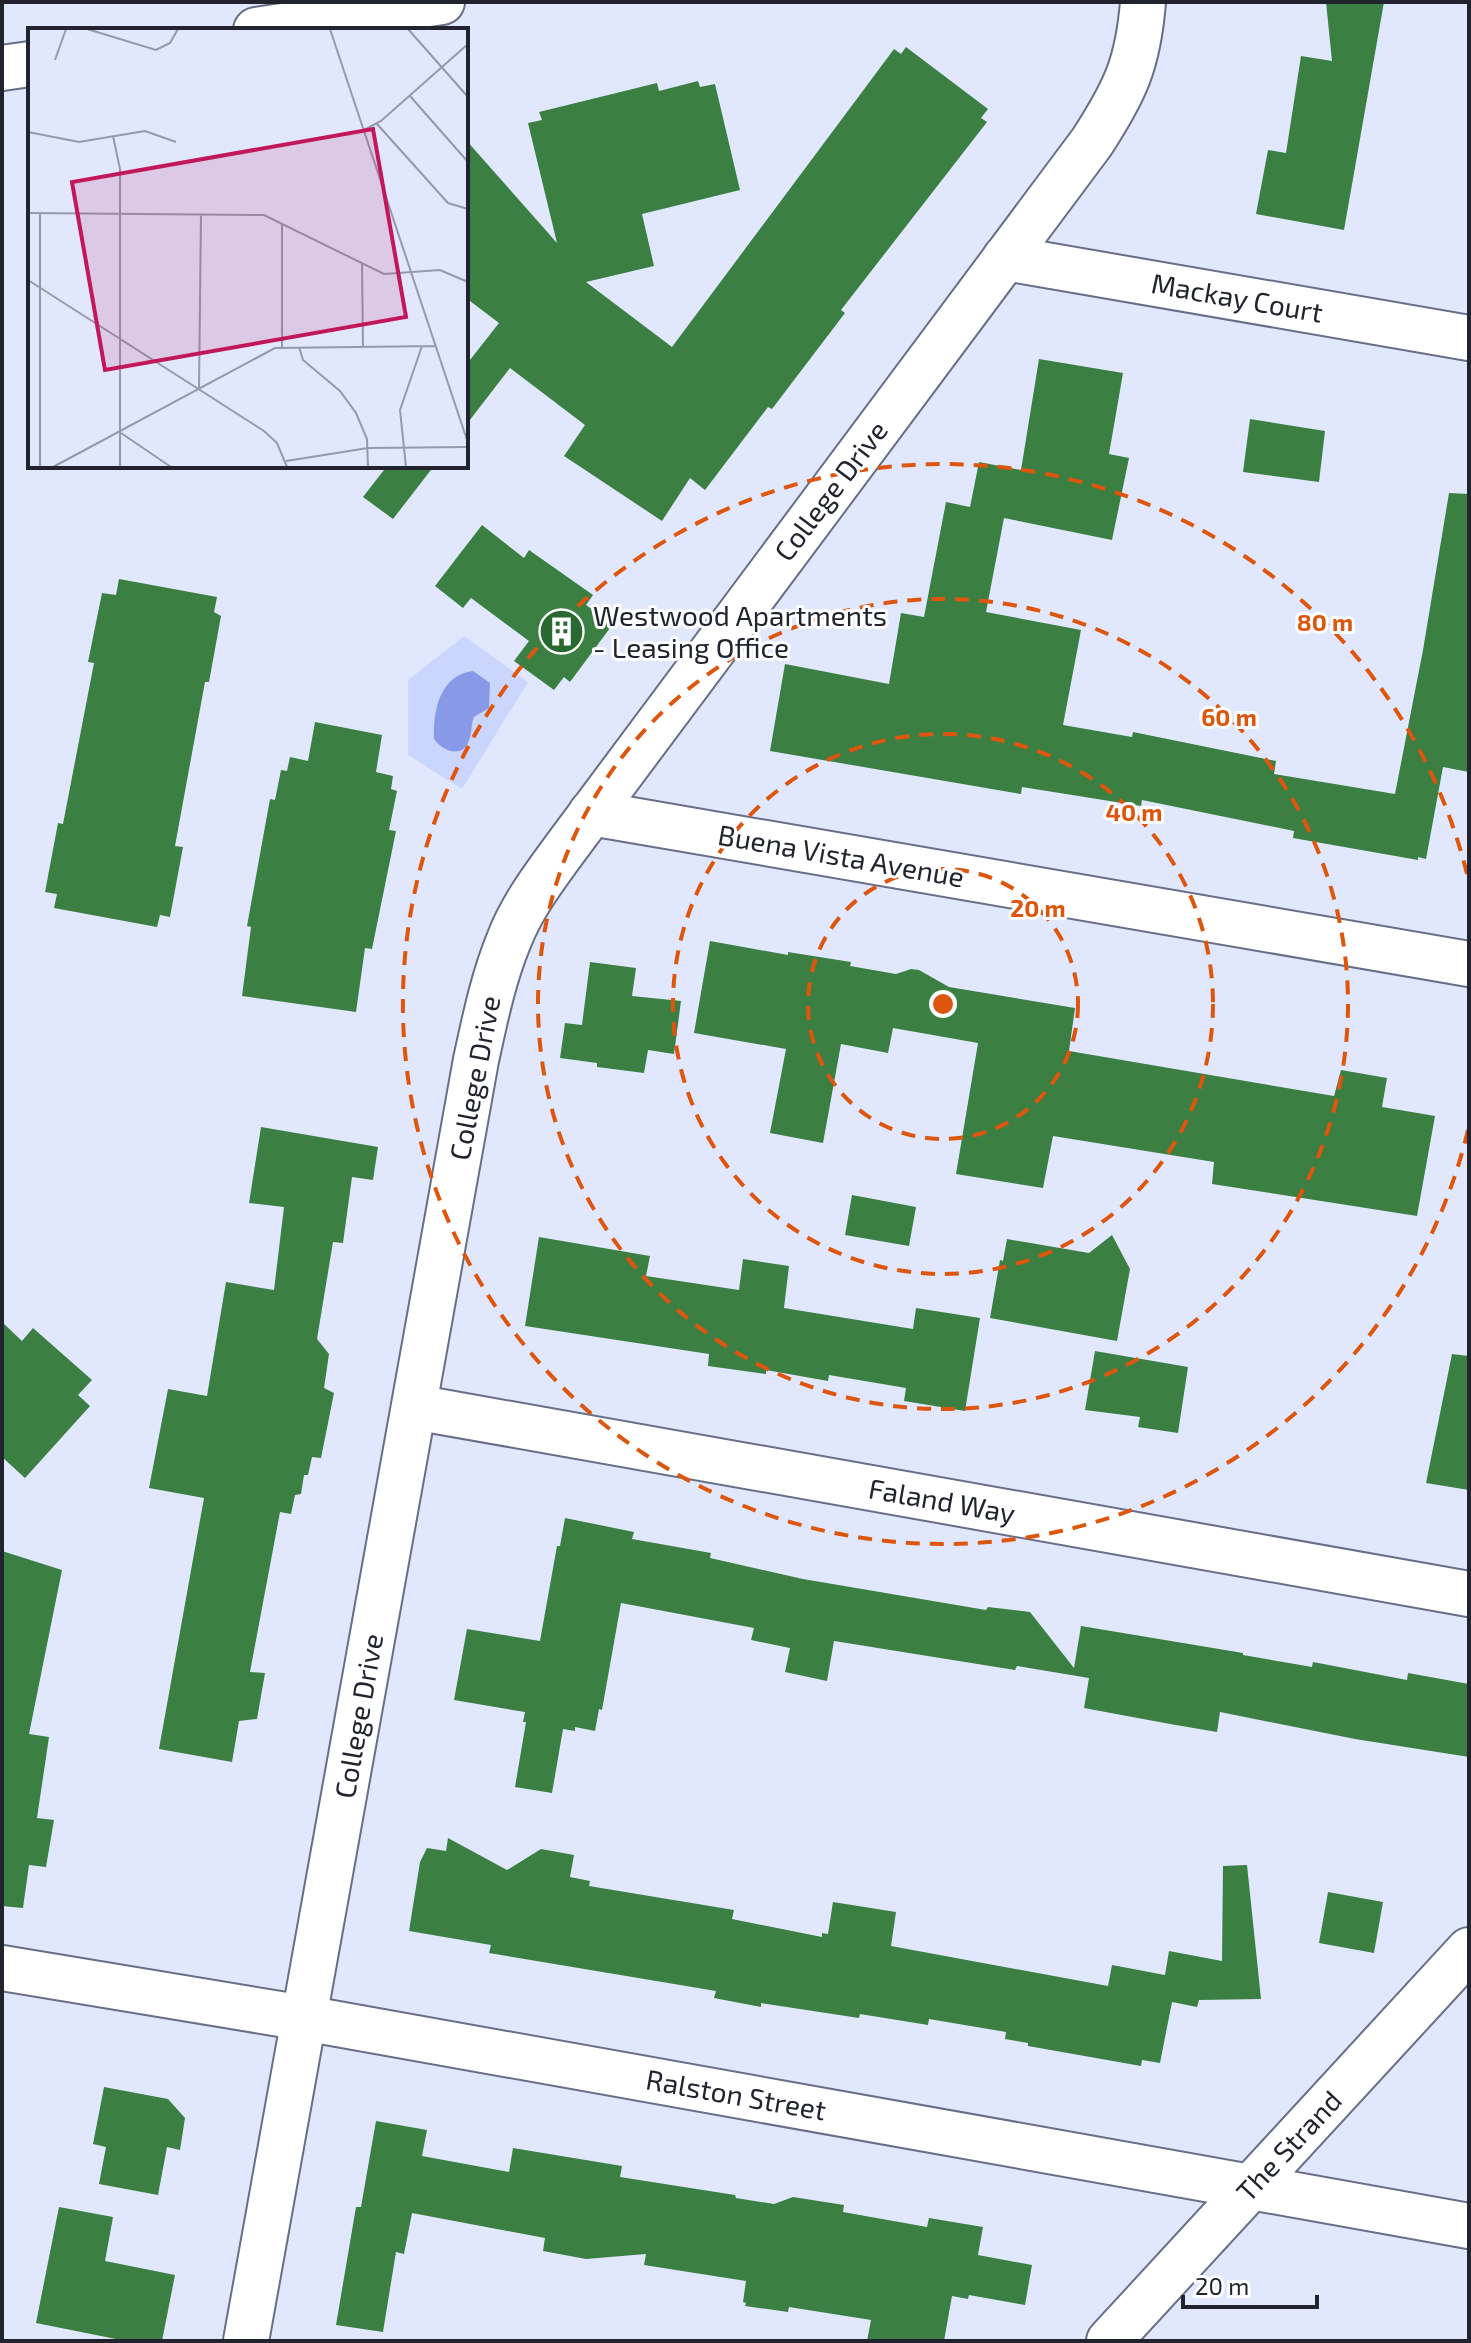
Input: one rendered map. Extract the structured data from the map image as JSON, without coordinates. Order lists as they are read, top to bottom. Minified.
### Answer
{"streets":{"street":["Mackay Court","College Drive","Buena Vista Avenue","Faland Way","Ralston Street","The Strand"]},"crossings":[["Mackay Court","College Drive"],["College Drive","Buena Vista Avenue"],["College Drive","Faland Way"],["College Drive","Ralston Street"],["Ralston Street","The Strand"]],"places":{"building":["Westwood Apartments - Leasing Office"]},"scale_bar":"20 m","rings":["80 m","60 m","40 m","20 m"]}
